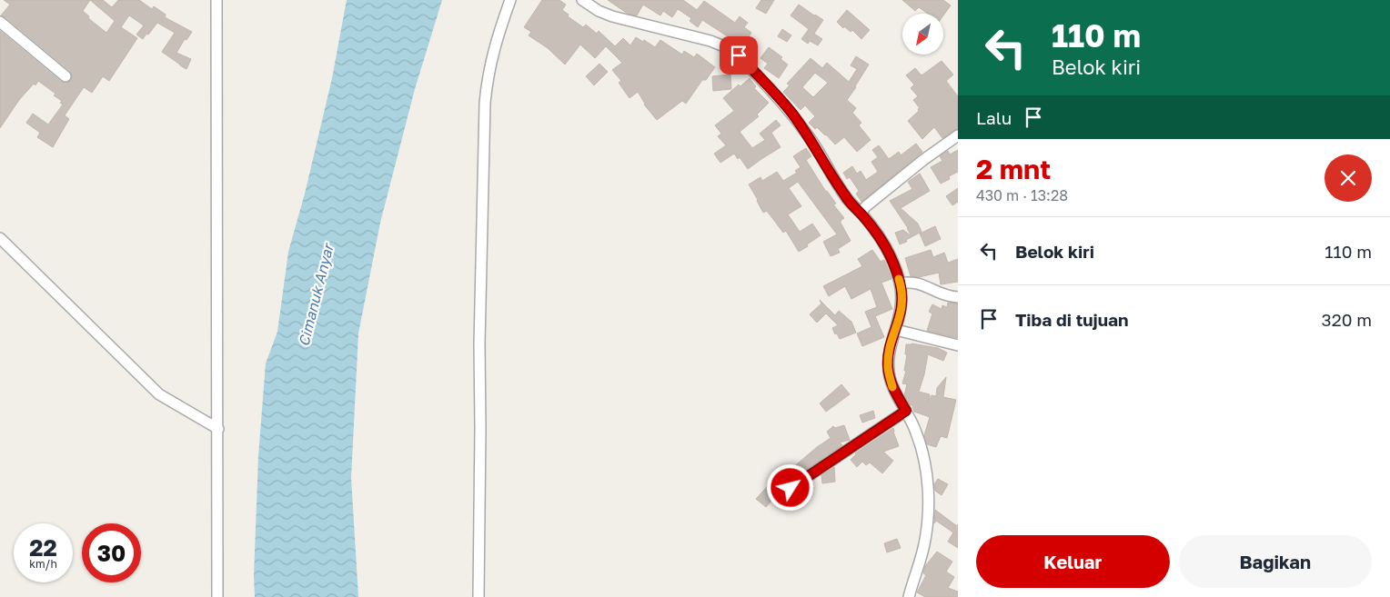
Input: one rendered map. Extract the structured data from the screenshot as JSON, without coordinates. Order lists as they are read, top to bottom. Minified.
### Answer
{"water":["Cimanuk Anyar"],"north":"bottom left","page":{"turn":["110 m","Belok kiri"],"then":"Lalu","heading":["2 mnt","430 m · 13:28"],"list":[{"name":"Belok kiri","value":"110 m"},{"name":"Tiba di tujuan","value":"320 m"}],"speed":"22 km/h","limit":"30","buttons":["Keluar","Bagikan"]}}
